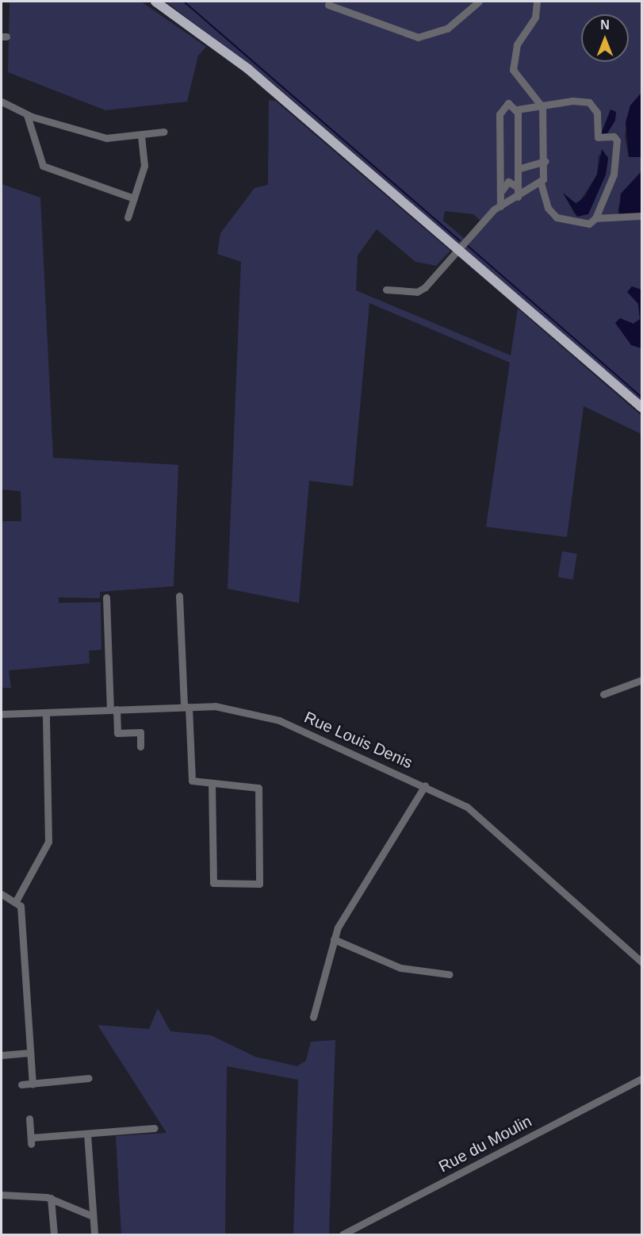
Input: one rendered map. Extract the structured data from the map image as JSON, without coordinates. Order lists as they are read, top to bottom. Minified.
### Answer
{"streets":{"street":["Rue Louis Denis","Rue du Moulin"]},"north":"top"}
